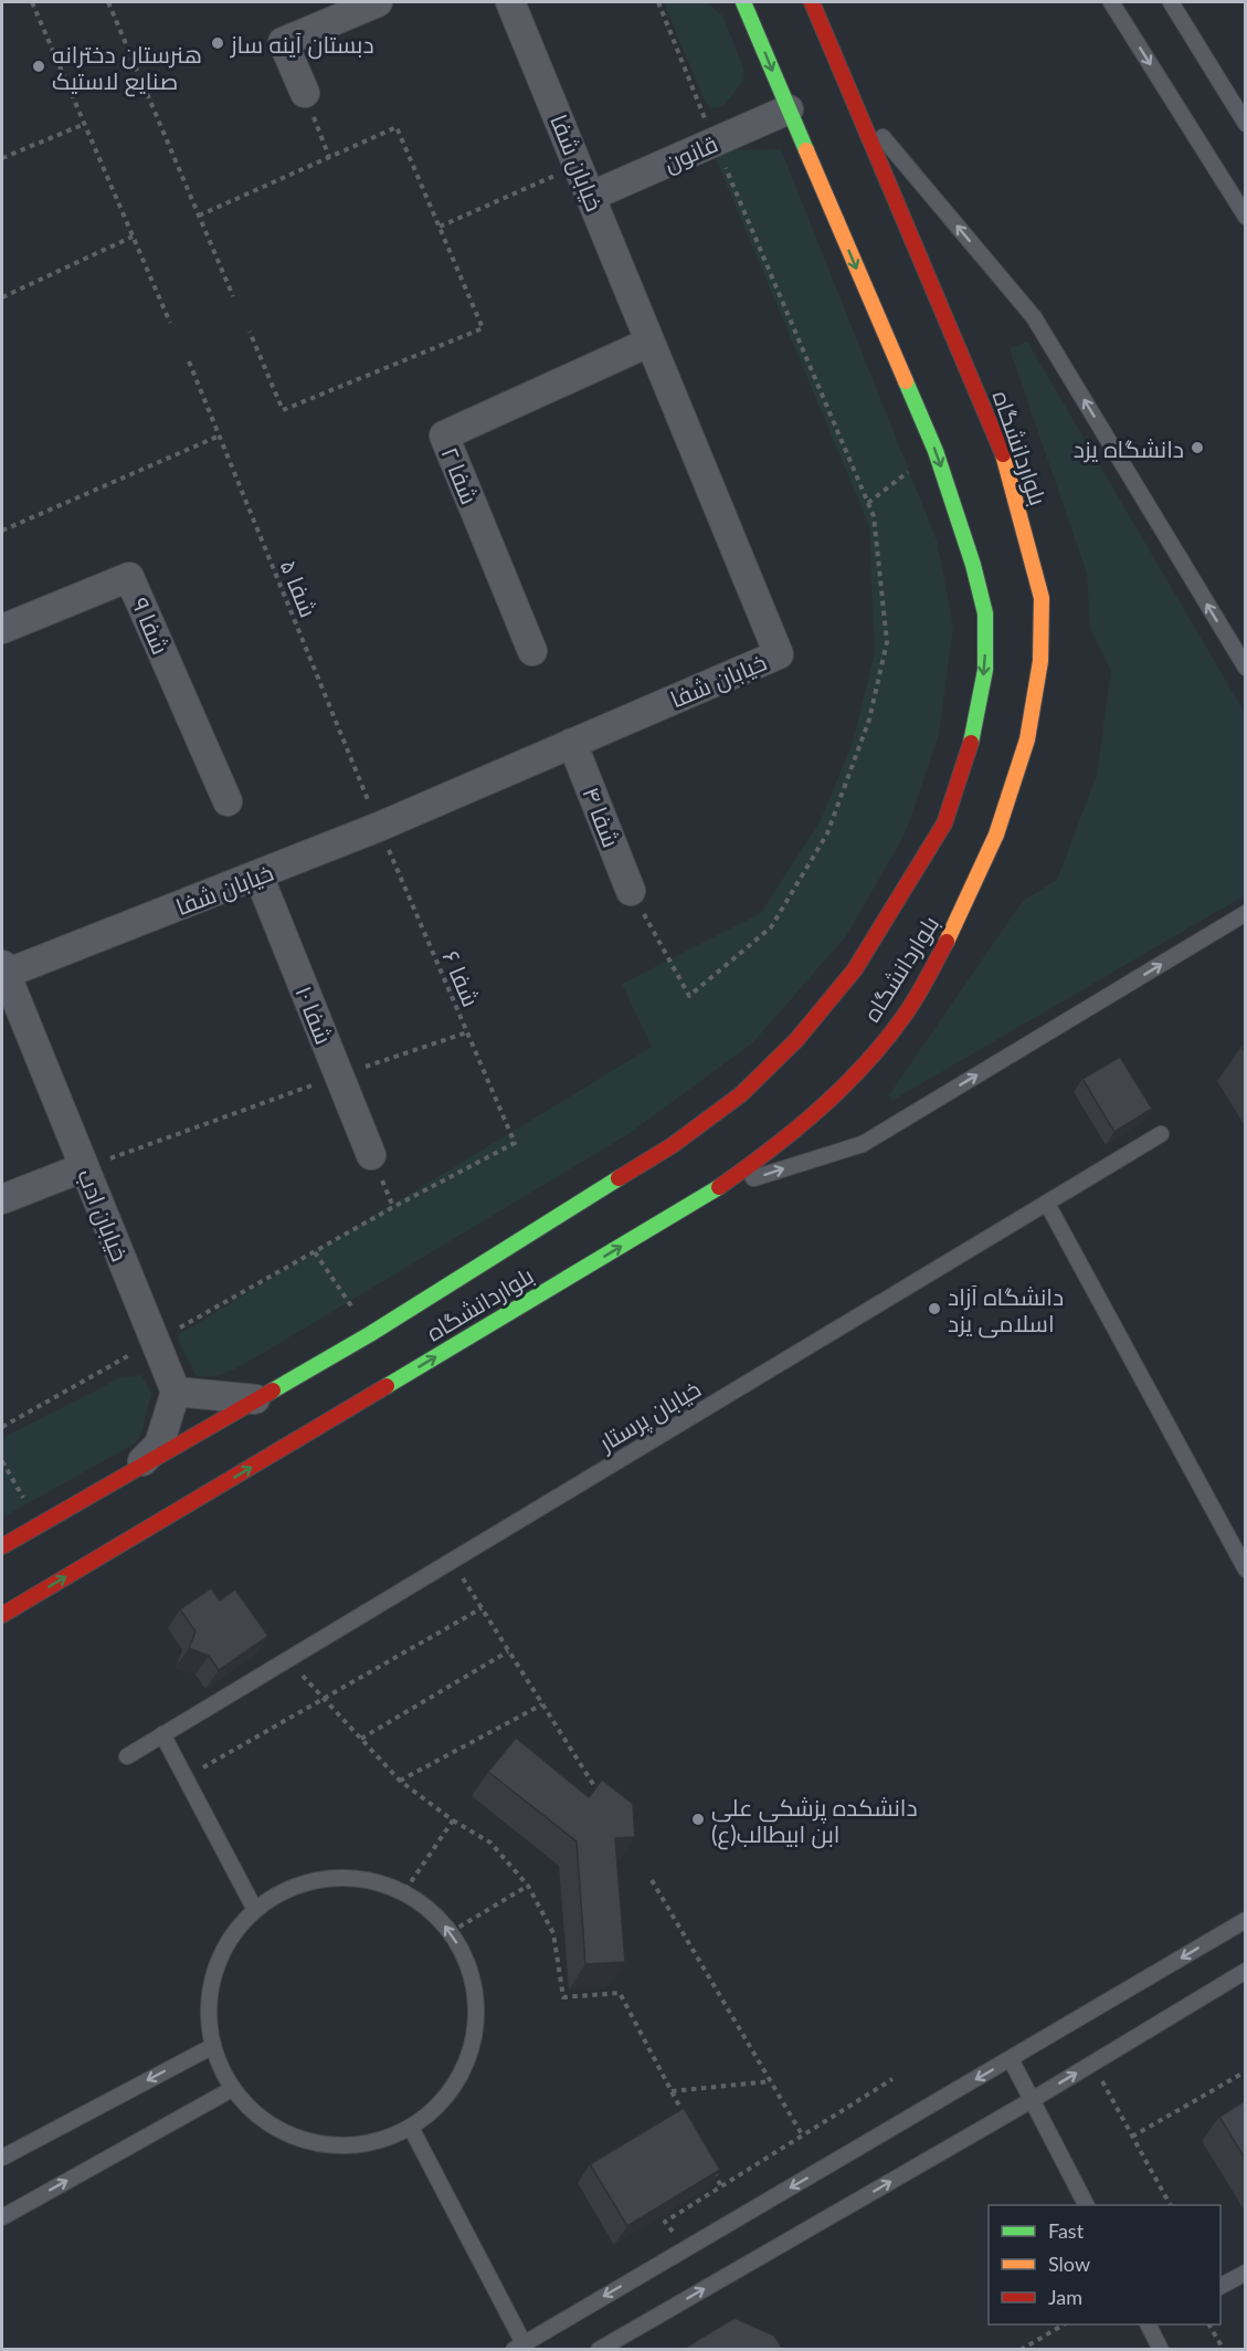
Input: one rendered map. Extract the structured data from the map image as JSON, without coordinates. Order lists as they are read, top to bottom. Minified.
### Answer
{"streets":{"main road":["بلواردانشگاه"],"street":["قانون","خیابان شفا","شفا ۲","شفا ۹","شفا ۴","شفا ۱۰","خیابان ادب"],"lane":["خیابان پرستار"],"path":["شفا ۵","شفا ۶"]},"crossings":[["قانون","خیابان شفا"],["قانون","بلواردانشگاه"],["خیابان شفا","شفا ۲"],["خیابان شفا","شفا ۵"],["خیابان شفا","شفا ۴"],["خیابان شفا","شفا ۶"],["خیابان شفا","شفا ۱۰"],["خیابان شفا","خیابان ادب"],["شفا ۵","شفا ۶"]],"places":["دبستان آینه ساز","هنرستان دخترانه صنایع لاستیک","دانشگاه یزد","دانشگاه آزاد اسلامی یزد","دانشکده پزشکی علی ابن ابیطالب(ع)"],"legend":["Fast","Slow","Jam"]}
